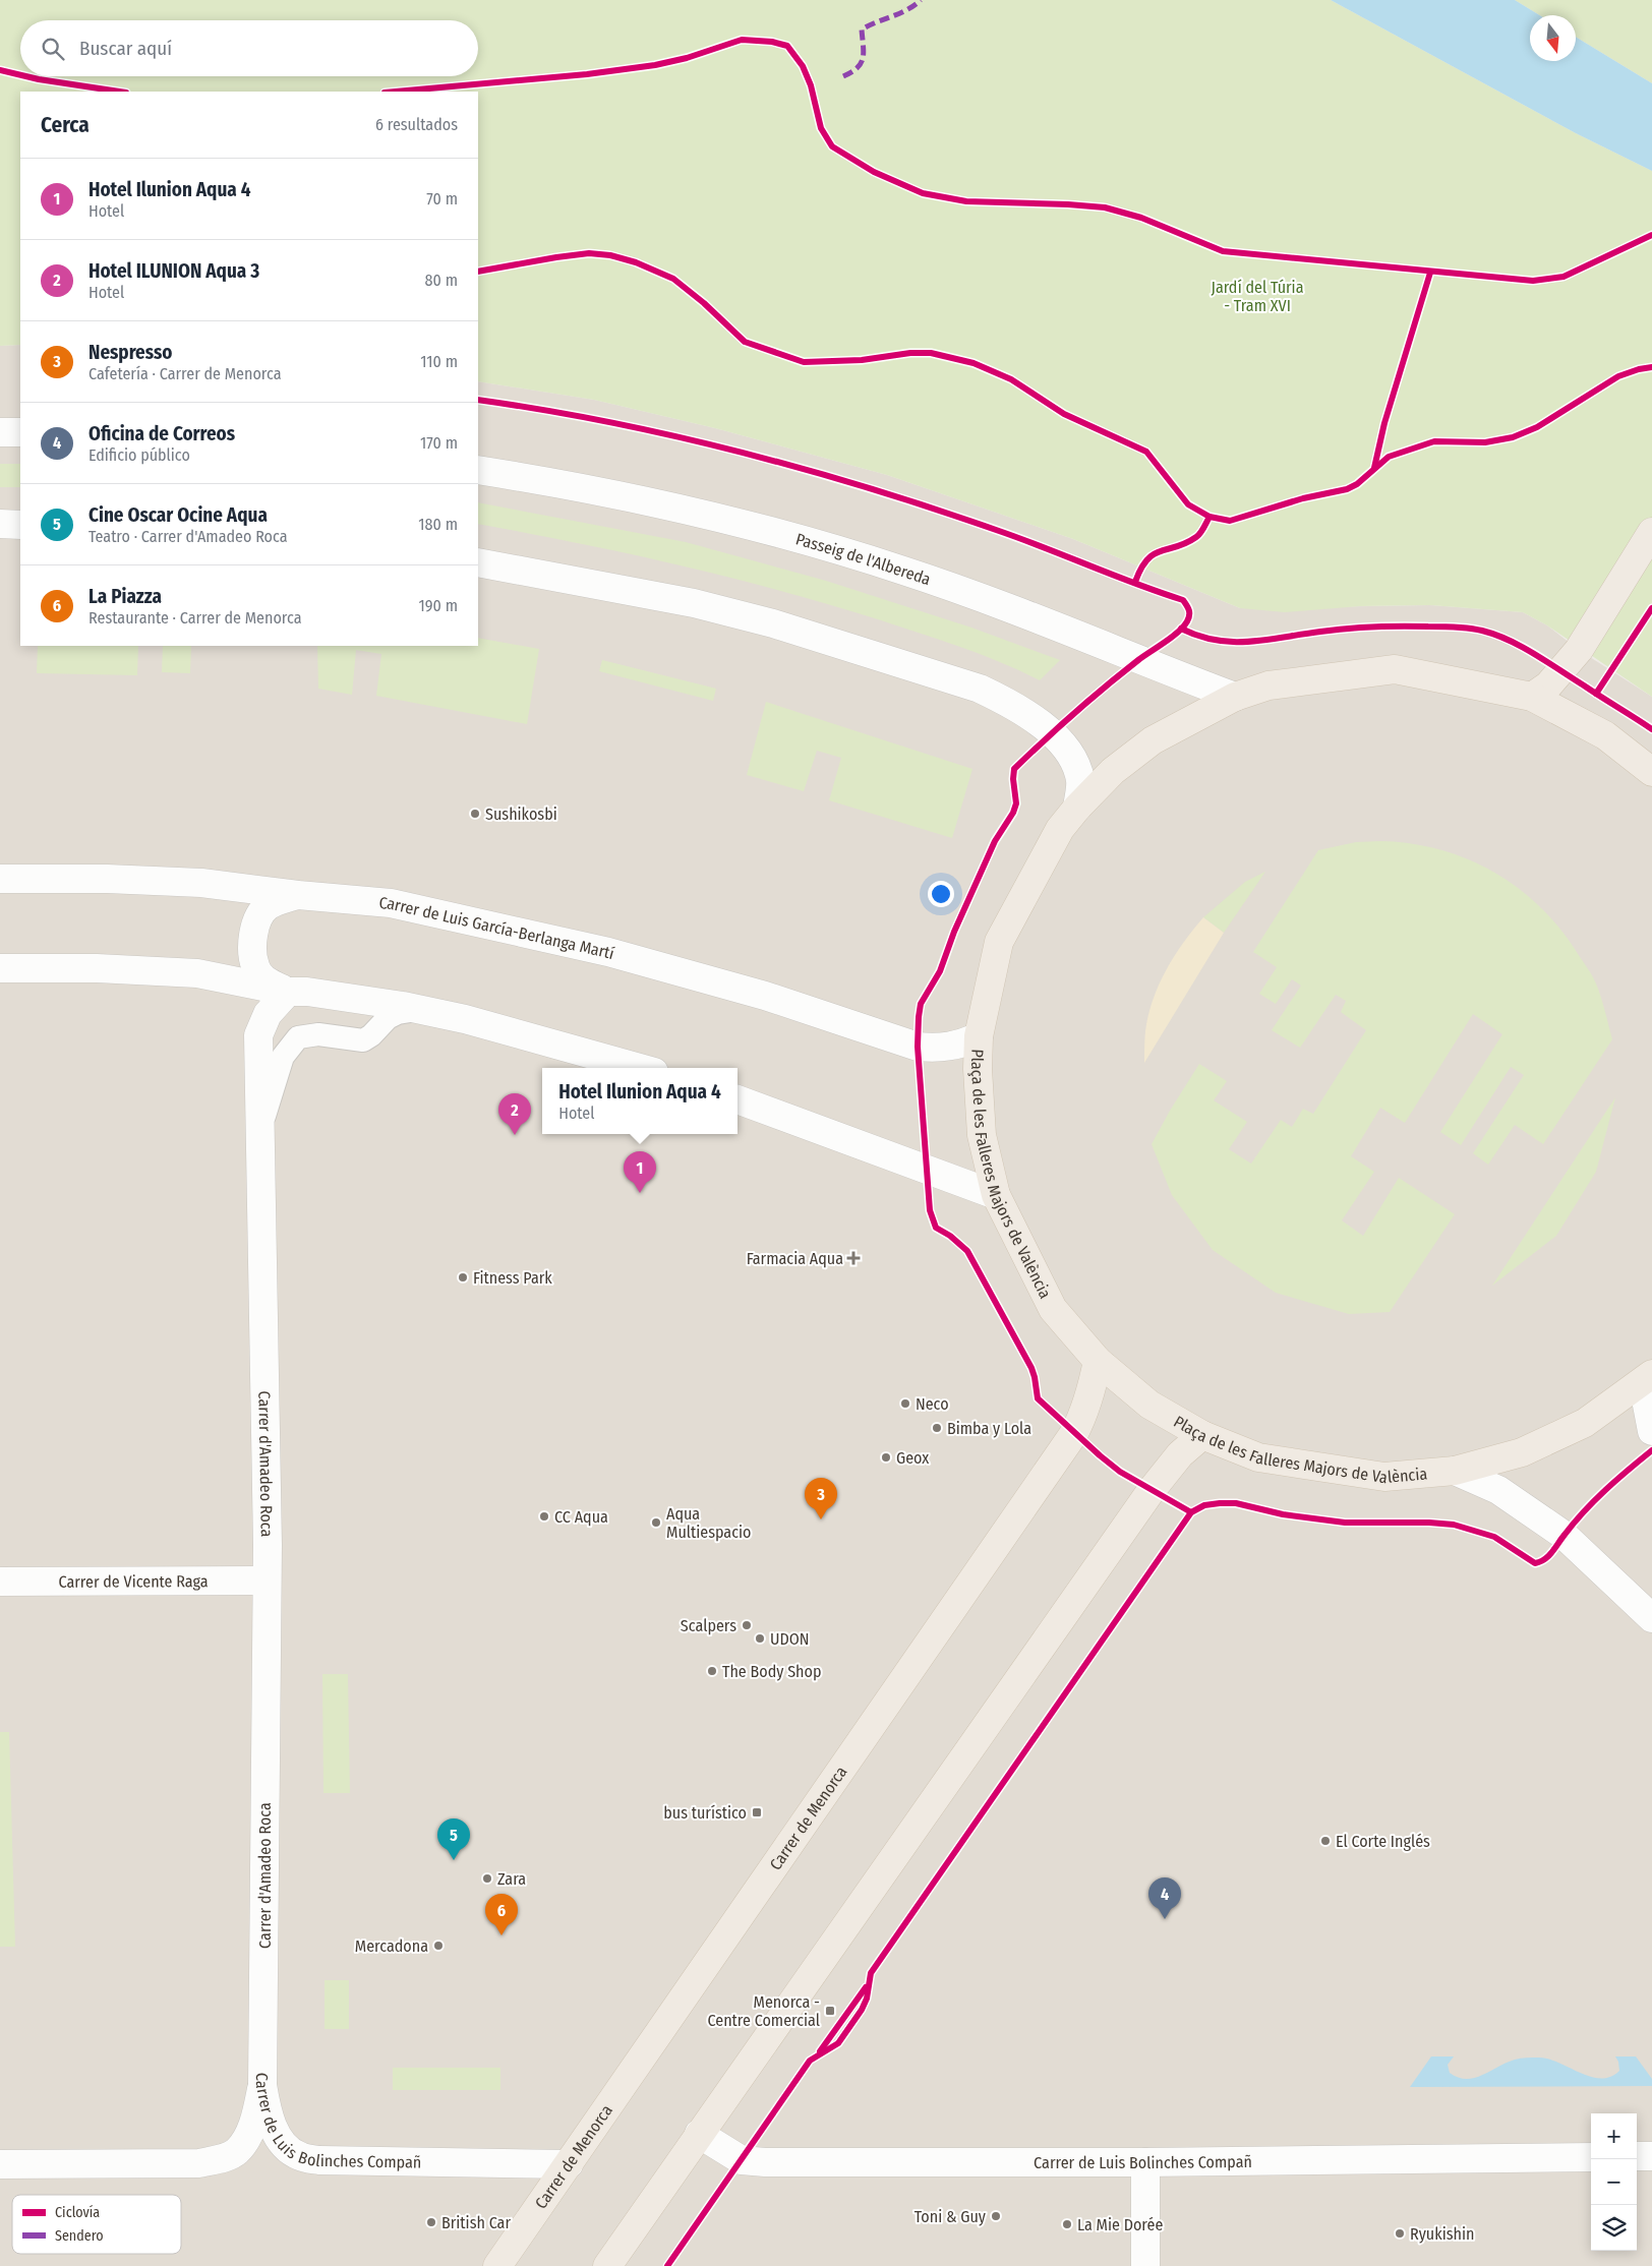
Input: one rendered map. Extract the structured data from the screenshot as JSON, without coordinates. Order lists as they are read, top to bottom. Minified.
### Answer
{"streets":{"main road":["Plaça de les Falleres Majors de València","Carrer de Menorca"],"street":["Passeig de l'Albereda","Carrer de Luis García-Berlanga Martí","Carrer d'Amadeo Roca","Carrer de Vicente Raga","Carrer de Luis Bolinches Compañ"]},"crossings":[["Passeig de l'Albereda","Plaça de les Falleres Majors de València"],["Carrer de Luis García-Berlanga Martí","Plaça de les Falleres Majors de València"],["Plaça de les Falleres Majors de València","Carrer de Menorca"],["Carrer d'Amadeo Roca","Carrer de Vicente Raga"],["Carrer d'Amadeo Roca","Carrer de Luis Bolinches Compañ"],["Carrer de Menorca","Carrer de Luis Bolinches Compañ"]],"parks":["Jardí del Túria - Tram XVI"],"places":{"other":["Sushikosbi","Fitness Park","Neco","Bimba y Lola","Geox","CC Aqua","Aqua Multiespacio","Scalpers","UDON","The Body Shop","El Corte Inglés","Zara","Mercadona","Toni & Guy","British Car","La Mie Dorée","Ryukishin"],"health":["Farmacia Aqua"],"transit":["bus turístico","Menorca - Centre Comercial"]},"legend":["Ciclovía","Sendero"],"north":"bottom","page":{"search":"Buscar aquí","heading":["Cerca","6 resultados"],"list":[{"mark":"1","name":"Hotel Ilunion Aqua 4","note":"Hotel","value":"70 m"},{"mark":"2","name":"Hotel ILUNION Aqua 3","note":"Hotel","value":"80 m"},{"mark":"3","name":"Nespresso","note":"Cafetería · Carrer de Menorca","value":"110 m"},{"mark":"4","name":"Oficina de Correos","note":"Edificio público","value":"170 m"},{"mark":"5","name":"Cine Oscar Ocine Aqua","note":"Teatro · Carrer d'Amadeo Roca","value":"180 m"},{"mark":"6","name":"La Piazza","note":"Restaurante · Carrer de Menorca","value":"190 m"}],"popup":["Hotel Ilunion Aqua 4","Hotel"],"pins":["2","1","3","5","4","6"],"map_buttons":["+","−"]}}
